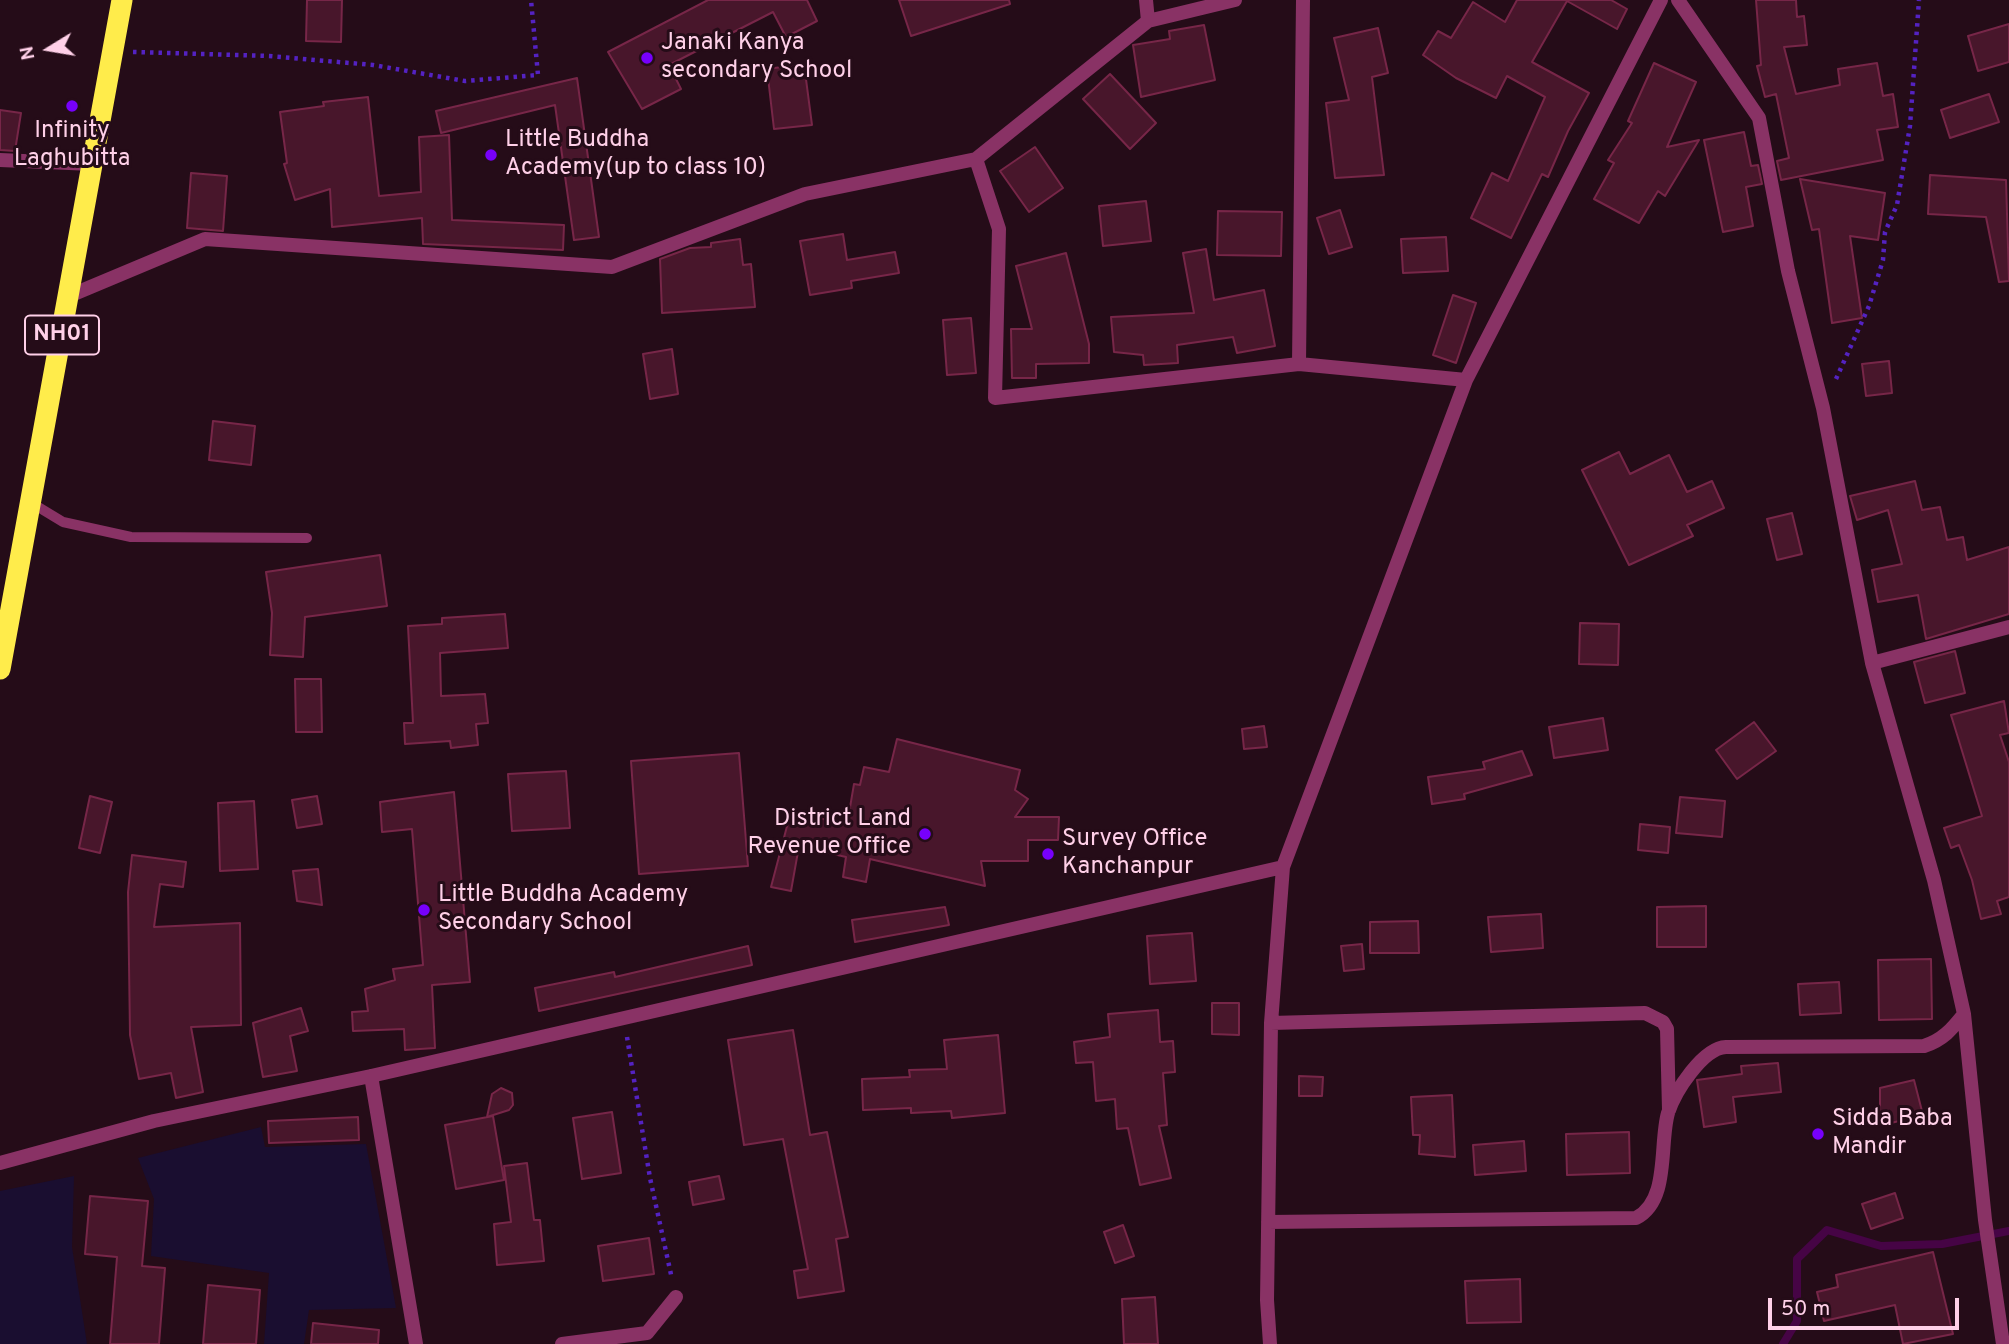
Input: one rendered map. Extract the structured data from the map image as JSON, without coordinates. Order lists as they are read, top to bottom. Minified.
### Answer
{"streets":{"highway":["NH01"]},"places":["Janaki Kanya secondary School","Infinity Laghubitta","Little Buddha Academy(up to class 10)","District Land Revenue Office","Survey Office Kanchanpur","Little Buddha Academy Secondary School","Sidda Baba Mandir"],"scale_bar":"50 m","north":"left"}
